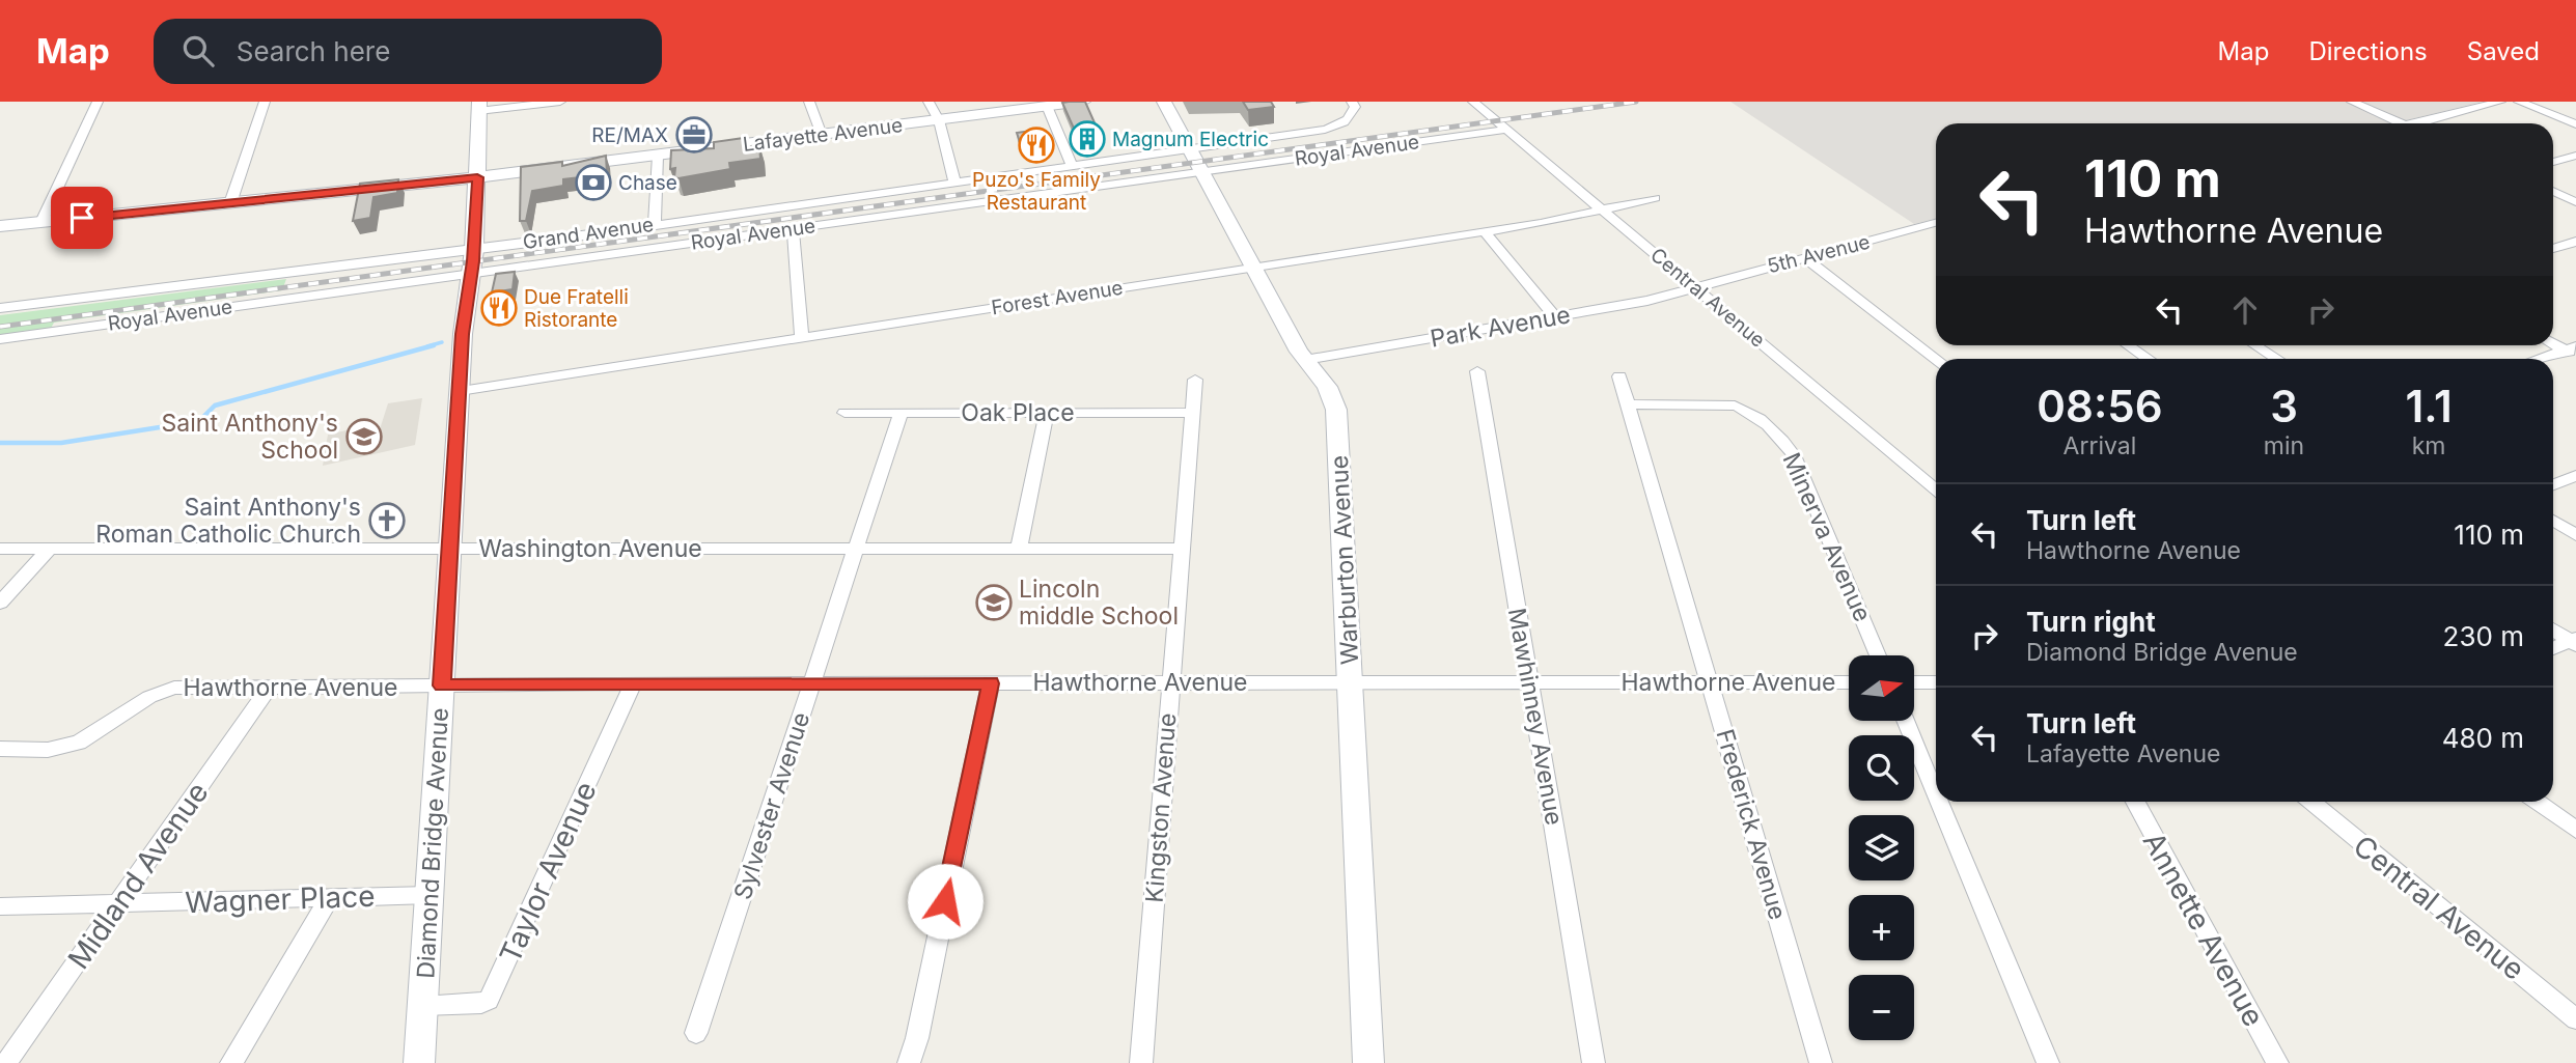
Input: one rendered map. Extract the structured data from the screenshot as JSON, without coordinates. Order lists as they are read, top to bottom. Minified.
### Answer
{"streets":{"street":["Lafayette Avenue","Royal Avenue","Grand Avenue","5th Avenue","Forest Avenue","Central Avenue","Park Avenue","Oak Place","Minerva Avenue","Washington Avenue","Warburton Avenue","Hawthorne Avenue","Mawhinney Avenue","Sylvester Avenue","Kingston Avenue","Frederick Avenue","Diamond Bridge Avenue","Taylor Avenue","Midland Avenue","Wagner Place","Annette Avenue"]},"crossings":[["Lafayette Avenue","Diamond Bridge Avenue"],["Royal Avenue","Central Avenue"],["Royal Avenue","Warburton Avenue"],["Royal Avenue","Diamond Bridge Avenue"],["Grand Avenue","Warburton Avenue"],["Grand Avenue","Diamond Bridge Avenue"],["5th Avenue","Central Avenue"],["5th Avenue","Park Avenue"],["Forest Avenue","Central Avenue"],["Forest Avenue","Warburton Avenue"],["Forest Avenue","Diamond Bridge Avenue"],["Central Avenue","Park Avenue"],["Park Avenue","Warburton Avenue"],["Oak Place","Sylvester Avenue"],["Oak Place","Kingston Avenue"],["Minerva Avenue","Frederick Avenue"],["Washington Avenue","Sylvester Avenue"],["Washington Avenue","Kingston Avenue"],["Washington Avenue","Diamond Bridge Avenue"],["Warburton Avenue","Hawthorne Avenue"],["Hawthorne Avenue","Mawhinney Avenue"],["Hawthorne Avenue","Sylvester Avenue"],["Hawthorne Avenue","Kingston Avenue"],["Hawthorne Avenue","Frederick Avenue"],["Hawthorne Avenue","Diamond Bridge Avenue"],["Hawthorne Avenue","Taylor Avenue"],["Hawthorne Avenue","Midland Avenue"],["Diamond Bridge Avenue","Taylor Avenue"],["Diamond Bridge Avenue","Wagner Place"],["Midland Avenue","Wagner Place"]],"places":{"office":["RE/MAX"],"building":["Magnum Electric"],"restaurant":["Puzo's Family Restaurant","Due Fratelli Ristorante"],"bank":["Chase"],"school or university":["Saint Anthony's School","Lincoln middle School"],"church":["Saint Anthony's Roman Catholic Church"]},"north":"right","page":{"header":"Map","search":"Search here","nav":["Map","Directions","Saved"],"turn":["110 m","Hawthorne Avenue"],"eta":["08:56","Arrival","3","min","1.1","km"],"list":[{"name":"Turn left","note":"Hawthorne Avenue","value":"110 m"},{"name":"Turn right","note":"Diamond Bridge Avenue","value":"230 m"},{"name":"Turn left","note":"Lafayette Avenue","value":"480 m"}],"map_buttons":["+","−"]}}
